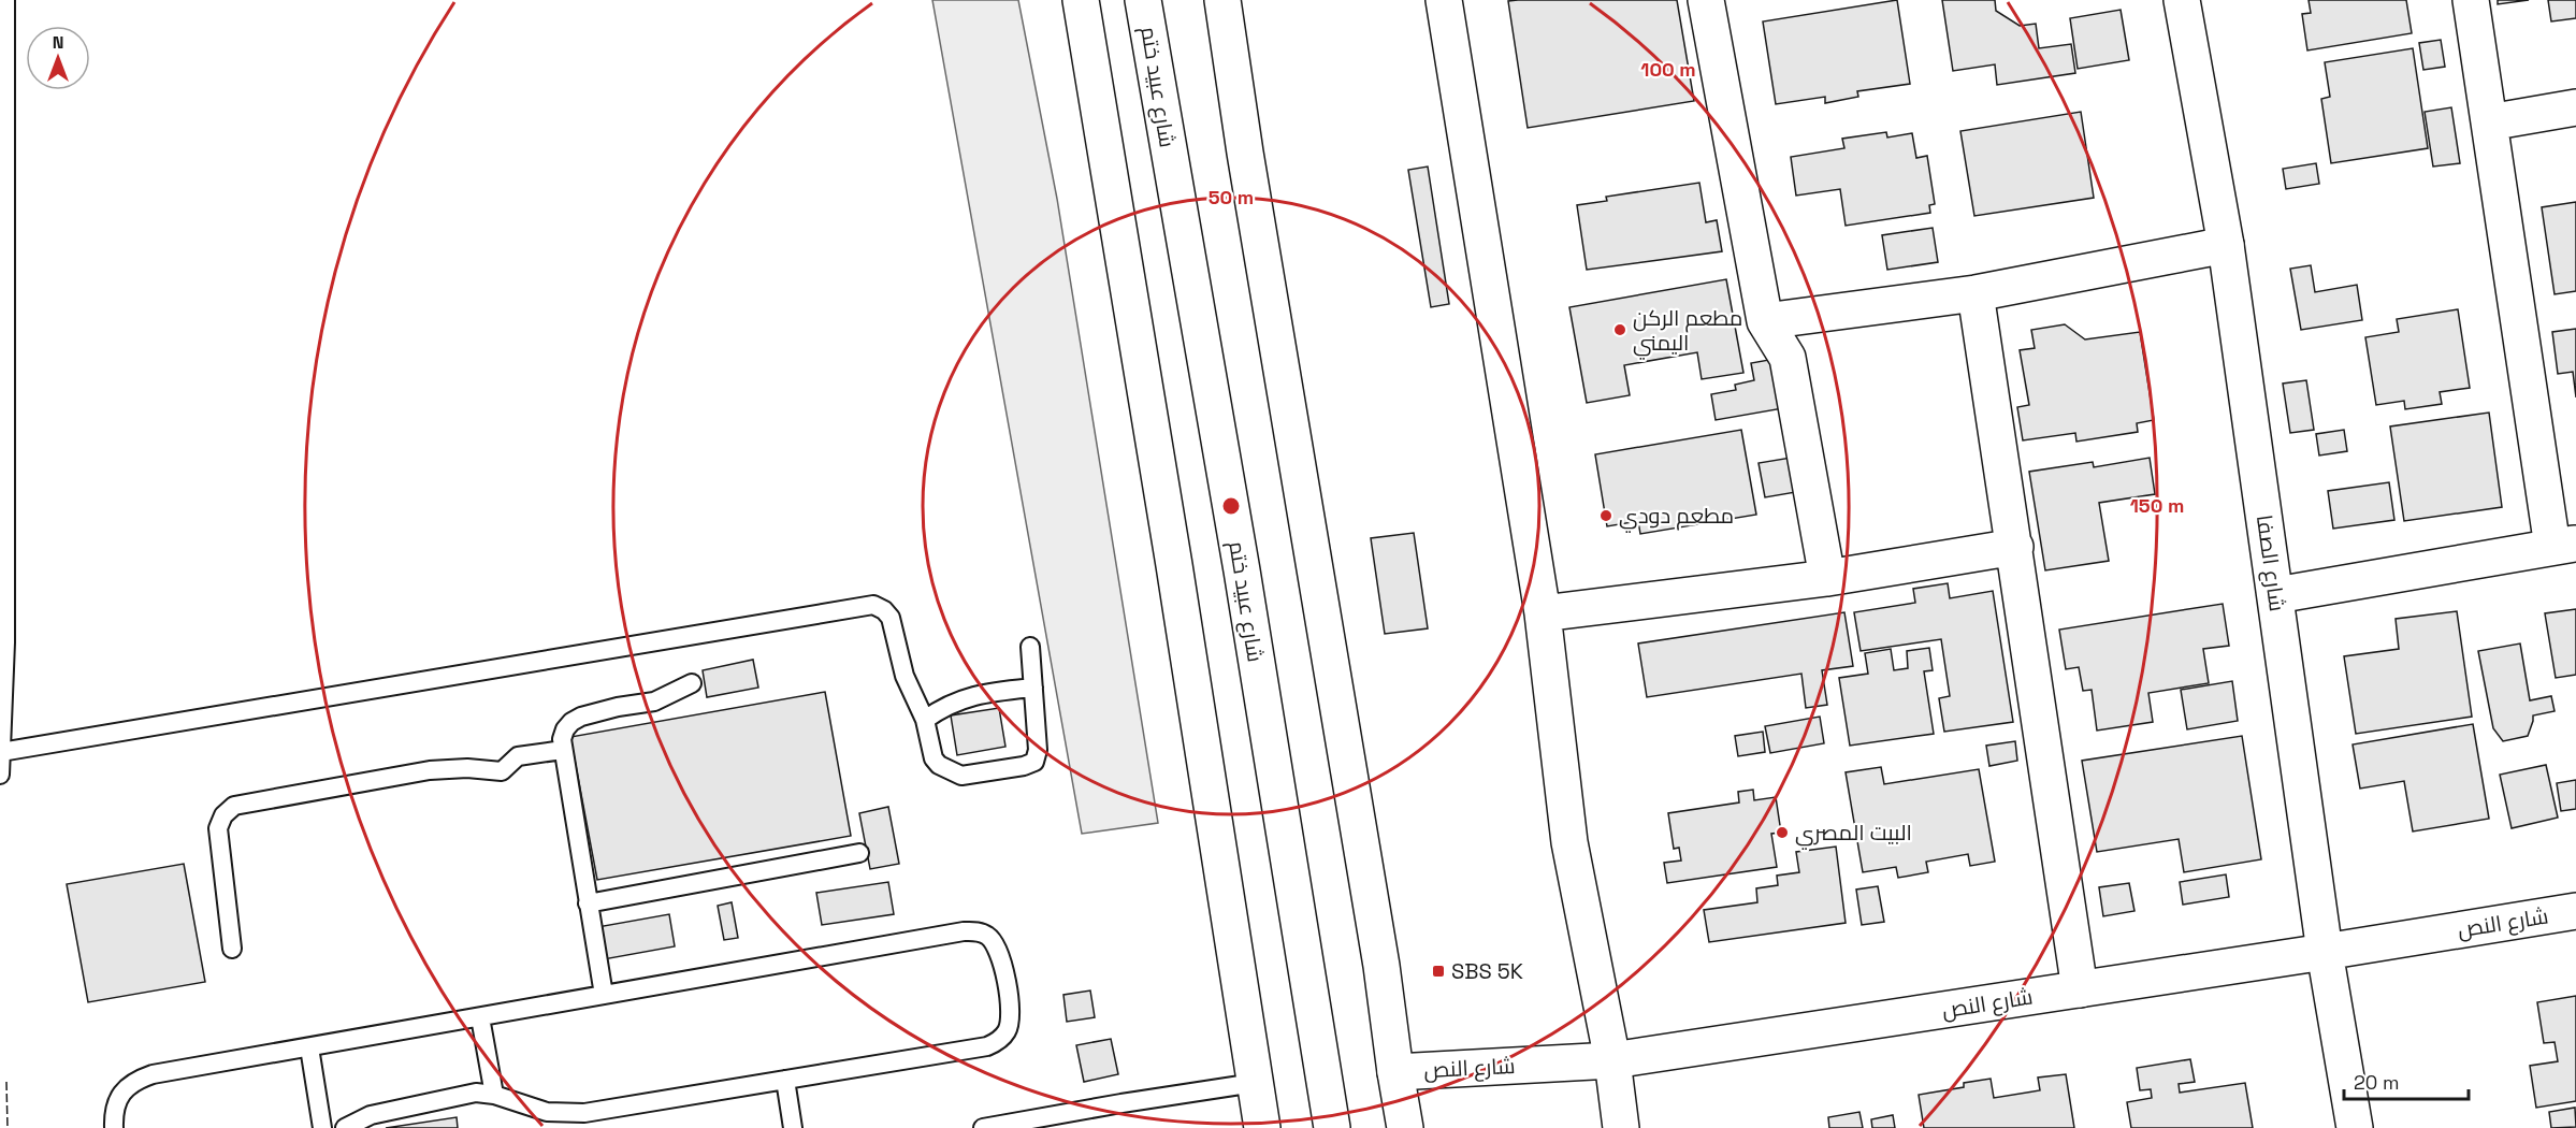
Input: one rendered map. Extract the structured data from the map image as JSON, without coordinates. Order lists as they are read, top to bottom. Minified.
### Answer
{"streets":{"street":["شارع عبيد ختم","شارع الصفا","شارع النص"]},"crossings":[["شارع الصفا","شارع النص"]],"places":{"other":["مطعم الركن اليمني","مطعم دودي","البيت المصري"],"transit":["SBS 5K"]},"scale_bar":"20 m","north":"top","rings":["100 m","50 m","150 m"]}
